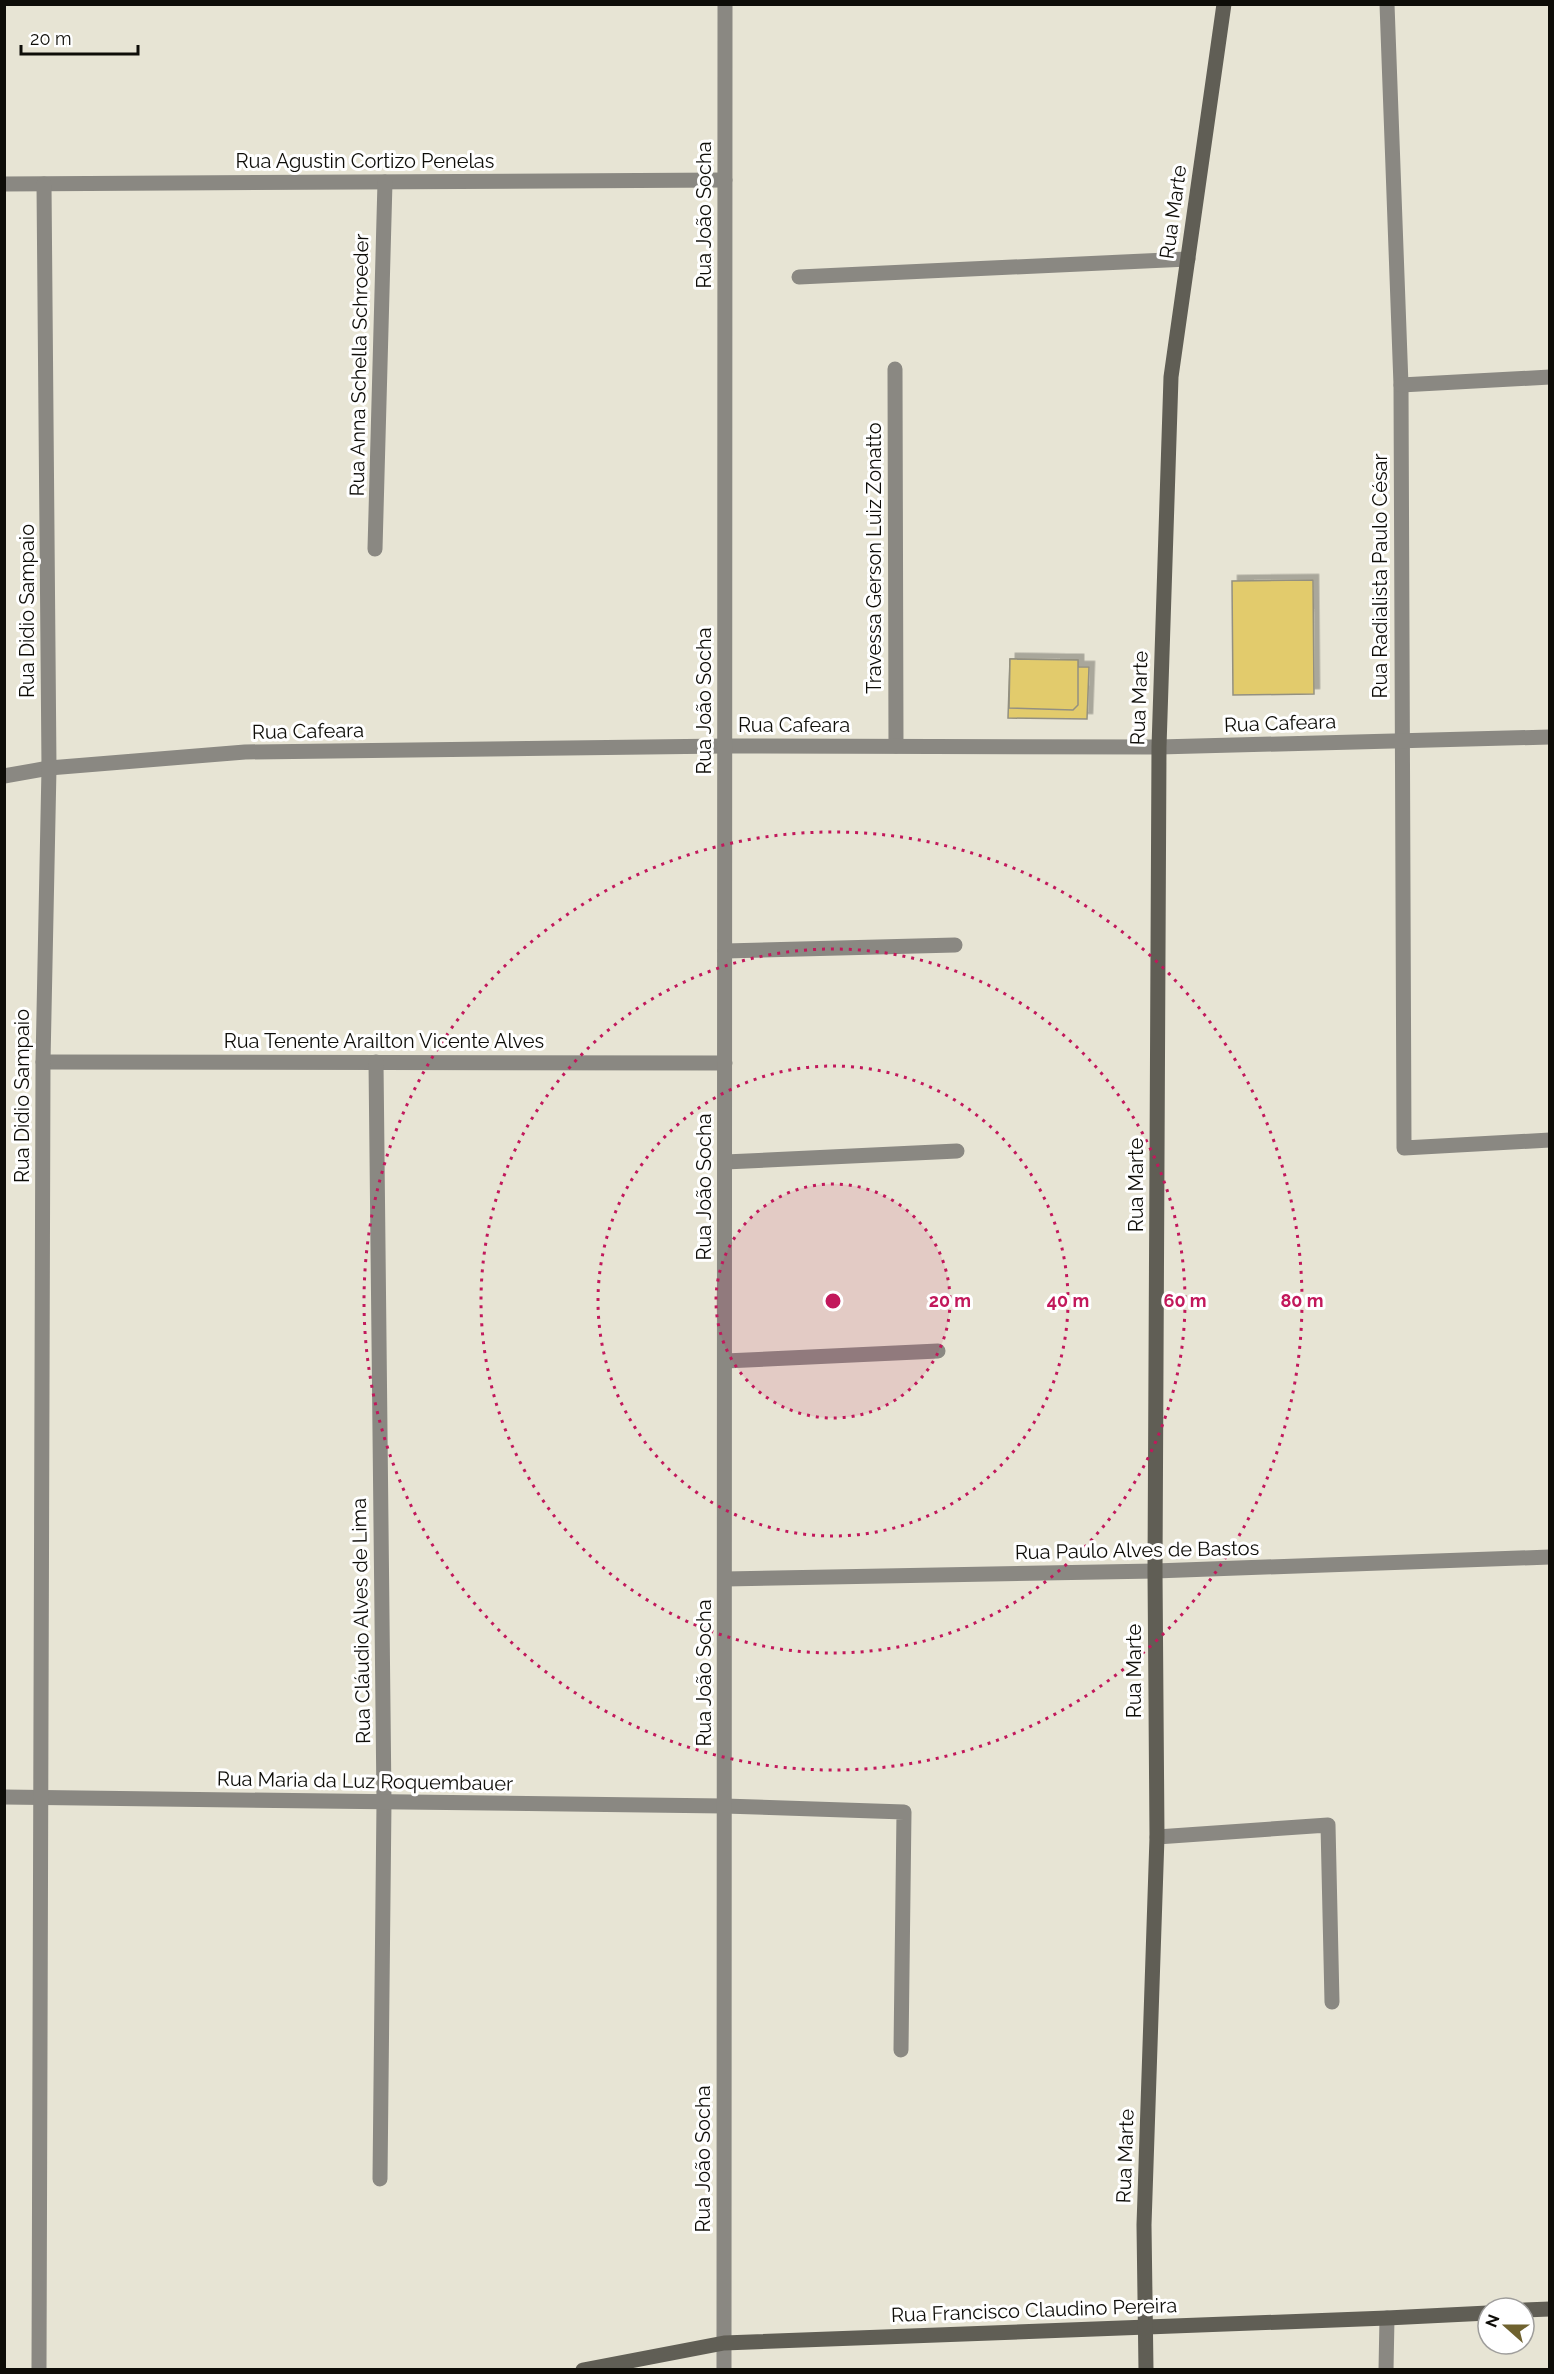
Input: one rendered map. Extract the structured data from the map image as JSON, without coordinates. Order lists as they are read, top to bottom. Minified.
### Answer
{"streets":{"street":["Rua Agustin Cortizo Penelas","Rua Marte","Rua João Socha","Rua Anna Schella Schroeder","Travessa Gerson Luiz Zonatto","Rua Radialista Paulo César","Rua Didio Sampaio","Rua Cafeara","Rua Tenente Arailton Vicente Alves","Rua Paulo Alves de Bastos","Rua Cláudio Alves de Lima","Rua Maria da Luz Roquembauer","Rua Francisco Claudino Pereira"]},"crossings":[["Rua Agustin Cortizo Penelas","Rua João Socha"],["Rua Agustin Cortizo Penelas","Rua Anna Schella Schroeder"],["Rua Agustin Cortizo Penelas","Rua Didio Sampaio"],["Rua Marte","Rua Cafeara"],["Rua Marte","Rua Paulo Alves de Bastos"],["Rua Marte","Rua Francisco Claudino Pereira"],["Rua João Socha","Rua Cafeara"],["Rua João Socha","Rua Tenente Arailton Vicente Alves"],["Rua João Socha","Rua Paulo Alves de Bastos"],["Rua João Socha","Rua Maria da Luz Roquembauer"],["Rua João Socha","Rua Francisco Claudino Pereira"],["Travessa Gerson Luiz Zonatto","Rua Cafeara"],["Rua Radialista Paulo César","Rua Cafeara"],["Rua Didio Sampaio","Rua Cafeara"],["Rua Didio Sampaio","Rua Tenente Arailton Vicente Alves"],["Rua Didio Sampaio","Rua Maria da Luz Roquembauer"],["Rua Tenente Arailton Vicente Alves","Rua Cláudio Alves de Lima"],["Rua Cláudio Alves de Lima","Rua Maria da Luz Roquembauer"]],"scale_bar":"20 m","north":"left","rings":["20 m","40 m","60 m","80 m"]}
